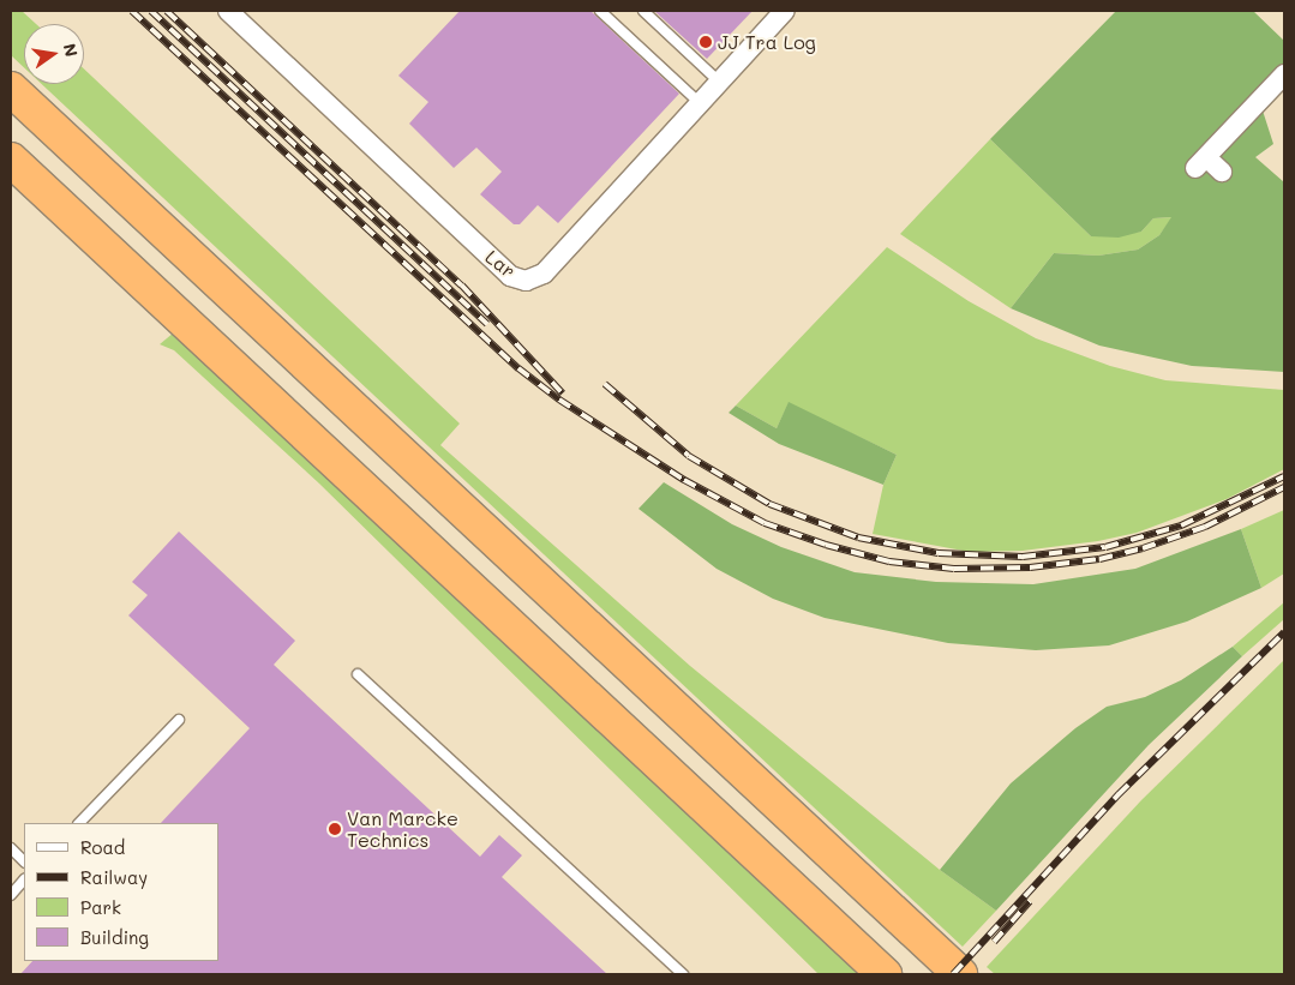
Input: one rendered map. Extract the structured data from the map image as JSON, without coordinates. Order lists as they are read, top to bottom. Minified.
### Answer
{"streets":{"street":["Lar"]},"places":["JJ Tra Log","Van Marcke Technics"],"legend":["Road","Railway","Park","Building"],"north":"right"}
